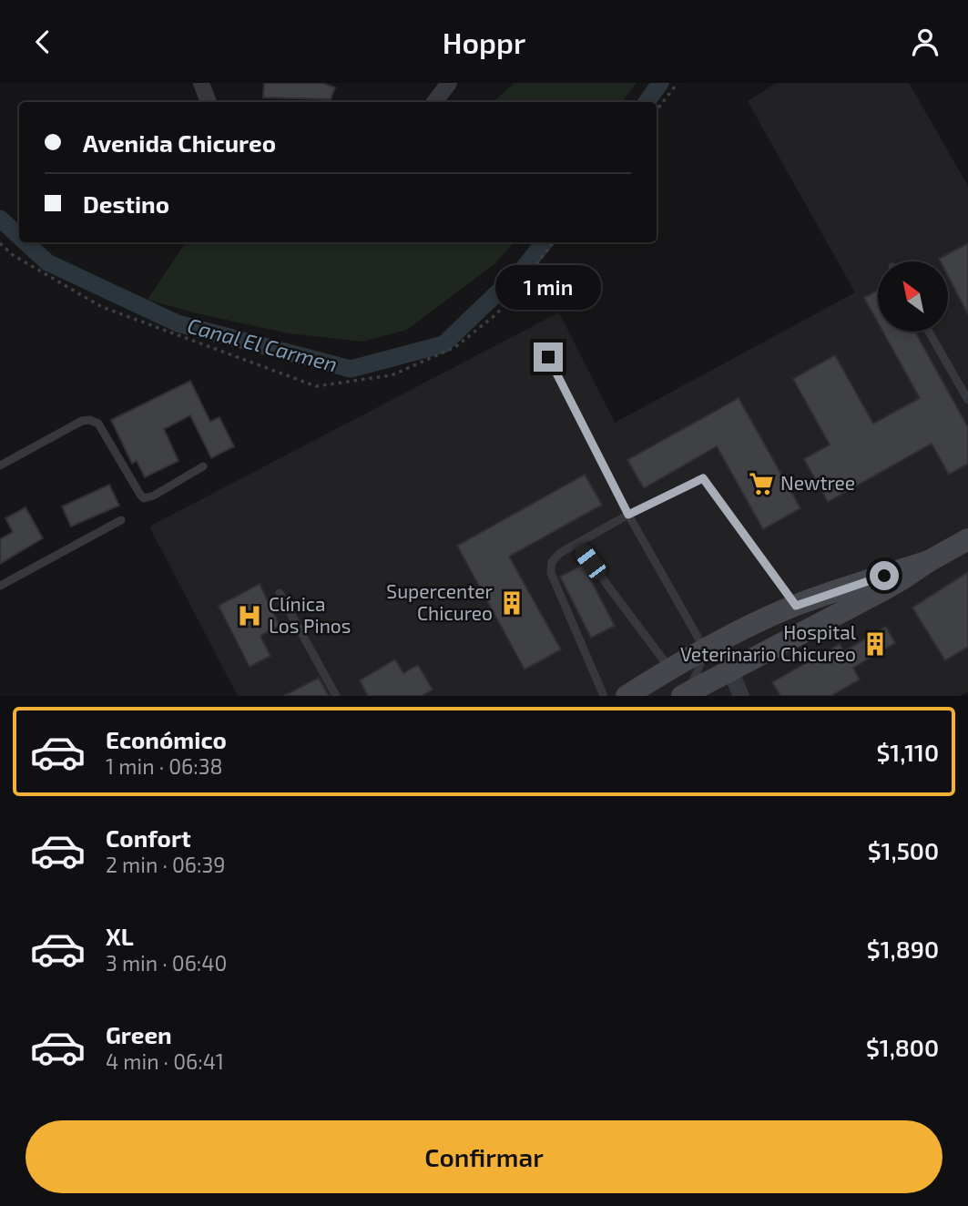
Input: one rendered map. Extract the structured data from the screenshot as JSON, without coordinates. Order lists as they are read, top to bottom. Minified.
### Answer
{"water":["Canal El Carmen"],"places":{"supermarket":["Newtree"],"building":["Supercenter Chicureo","Hospital Veterinario Chicureo"],"hospital":["Clínica Los Pinos"]},"north":"top left","page":{"header":"Hoppr","banner":["Avenida Chicureo","Destino"],"bubble":"1 min","list":[{"name":"Económico","note":"1 min · 06:38","value":"$1,110"},{"name":"Confort","note":"2 min · 06:39","value":"$1,500"},{"name":"XL","note":"3 min · 06:40","value":"$1,890"},{"name":"Green","note":"4 min · 06:41","value":"$1,800"}],"buttons":"Confirmar"}}
